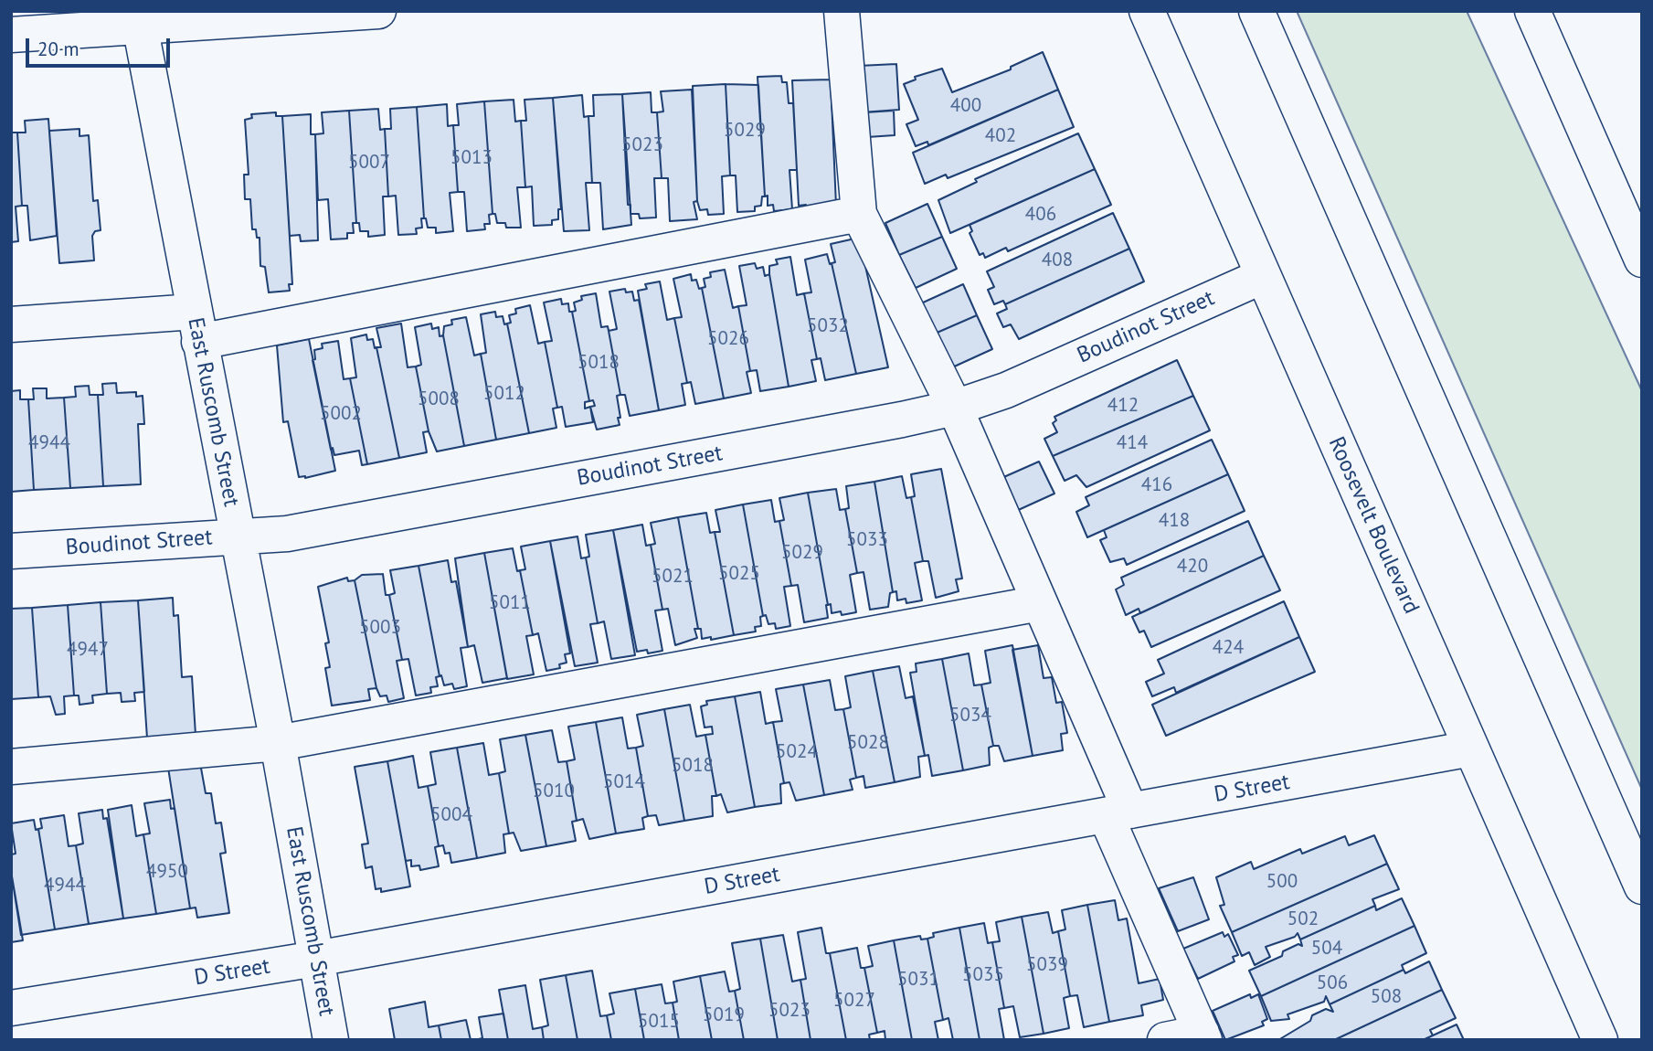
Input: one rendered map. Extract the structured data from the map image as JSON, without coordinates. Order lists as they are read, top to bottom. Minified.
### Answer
{"streets":{"main road":["Boudinot Street","East Ruscomb Street","Roosevelt Boulevard","D Street"]},"crossings":[["Boudinot Street","East Ruscomb Street"],["Boudinot Street","Roosevelt Boulevard"],["East Ruscomb Street","D Street"],["Roosevelt Boulevard","D Street"]],"house_numbers":["400","5029","402","5023","5013","5007","406","408","5032","5026","5018","5012","5008","412","5002","4944","414","416","418","5033","5029","420","5025","5021","5011","5003","424","4947","5034","5028","5024","5018","5014","5010","5004","4950","500","4944","502","504","5039","5035","5031","506","508","5027","5023","5019","5015"],"scale_bar":"20 m"}
